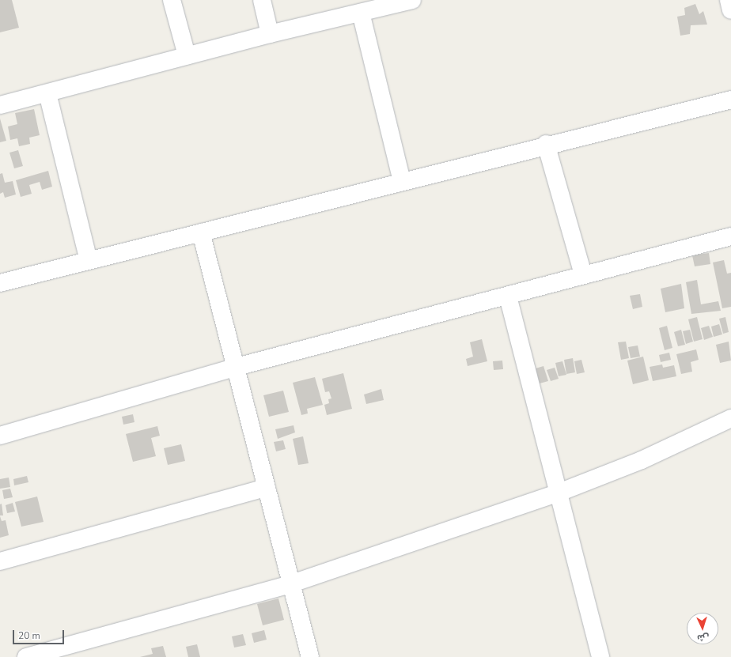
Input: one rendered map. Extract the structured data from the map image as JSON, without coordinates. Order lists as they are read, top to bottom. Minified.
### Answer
{"scale_bar":"20 m","north":"bottom"}
